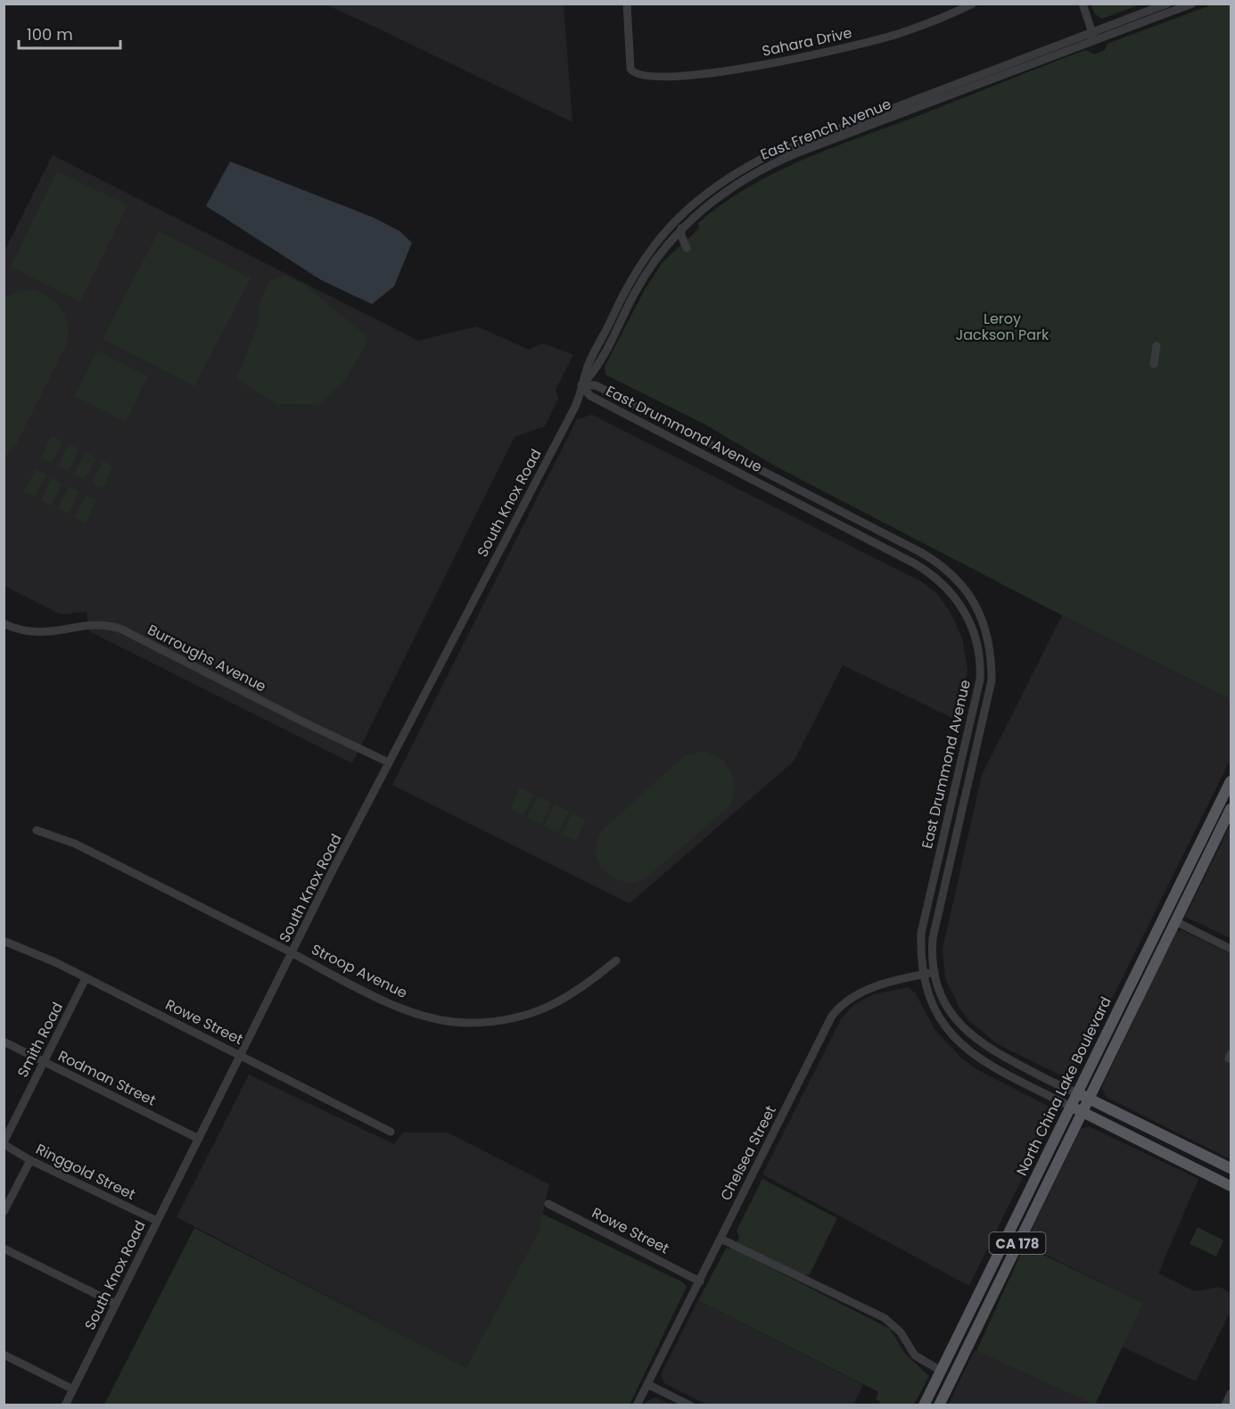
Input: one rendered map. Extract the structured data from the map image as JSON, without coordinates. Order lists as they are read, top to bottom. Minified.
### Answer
{"streets":{"main road":["North China Lake Boulevard","CA 178"],"street":["Sahara Drive","East French Avenue","East Drummond Avenue","South Knox Road","Burroughs Avenue","Stroop Avenue","Rowe Street","Smith Road","Rodman Street","Chelsea Street","Ringgold Street"]},"crossings":[["East French Avenue","East Drummond Avenue"],["East French Avenue","South Knox Road"],["East Drummond Avenue","South Knox Road"],["East Drummond Avenue","North China Lake Boulevard"],["East Drummond Avenue","Chelsea Street"],["South Knox Road","Burroughs Avenue"],["South Knox Road","Stroop Avenue"],["South Knox Road","Rowe Street"],["South Knox Road","Rodman Street"],["South Knox Road","Ringgold Street"],["Rowe Street","Smith Road"],["Rowe Street","Chelsea Street"],["Smith Road","Rodman Street"],["Smith Road","Ringgold Street"]],"parks":["Leroy Jackson Park"],"scale_bar":"100 m"}
